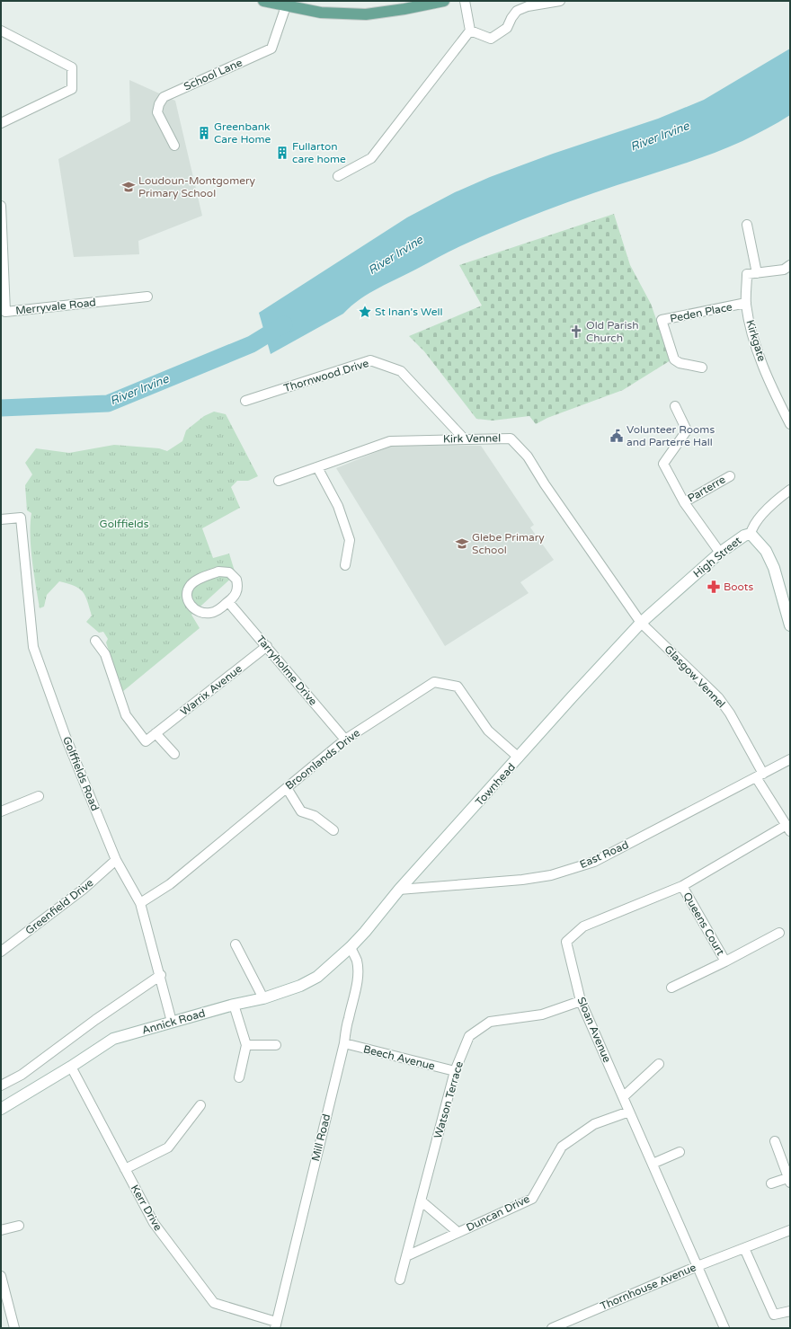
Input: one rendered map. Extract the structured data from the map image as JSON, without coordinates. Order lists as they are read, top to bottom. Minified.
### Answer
{"streets":{"main road":["High Street","Townhead","Annick Road"],"street":["School Lane","Merryvale Road","Peden Place","Kirkgate","Thornwood Drive","Kirk Vennel","Parterre","Tarryholme Drive","Glasgow Vennel","Warrix Avenue","Broomlands Drive","Golffields Road","East Road","Greenfield Drive","Queens Court","Sloan Avenue","Beech Avenue","Watson Terrace","Mill Road","Kerr Drive","Duncan Drive","Thornhouse Avenue"]},"crossings":[["Peden Place","Kirkgate"],["Thornwood Drive","Kirk Vennel"],["Kirk Vennel","High Street"],["Kirk Vennel","Glasgow Vennel"],["Kirk Vennel","Townhead"],["Parterre","High Street"],["High Street","Glasgow Vennel"],["High Street","Townhead"],["Tarryholme Drive","Warrix Avenue"],["Tarryholme Drive","Broomlands Drive"],["Glasgow Vennel","Townhead"],["Glasgow Vennel","East Road"],["Glasgow Vennel","Sloan Avenue"],["Broomlands Drive","Golffields Road"],["Broomlands Drive","Townhead"],["Golffields Road","Greenfield Drive"],["Golffields Road","Annick Road"],["Townhead","East Road"],["Townhead","Annick Road"],["Townhead","Mill Road"],["Queens Court","Sloan Avenue"],["Annick Road","Mill Road"],["Annick Road","Kerr Drive"],["Sloan Avenue","Watson Terrace"],["Sloan Avenue","Duncan Drive"],["Sloan Avenue","Thornhouse Avenue"],["Beech Avenue","Watson Terrace"],["Beech Avenue","Mill Road"],["Watson Terrace","Duncan Drive"],["Mill Road","Kerr Drive"]],"water":["River Irvine"],"parks":["Golffields"],"places":{"building":["Greenbank Care Home","Fullarton care home"],"school or university":["Loudoun-Montgomery Primary School","Glebe Primary School"],"place":["St Inan's Well"],"church":["Old Parish Church"],"public building":["Volunteer Rooms and Parterre Hall"],"pharmacy":["Boots"]}}
